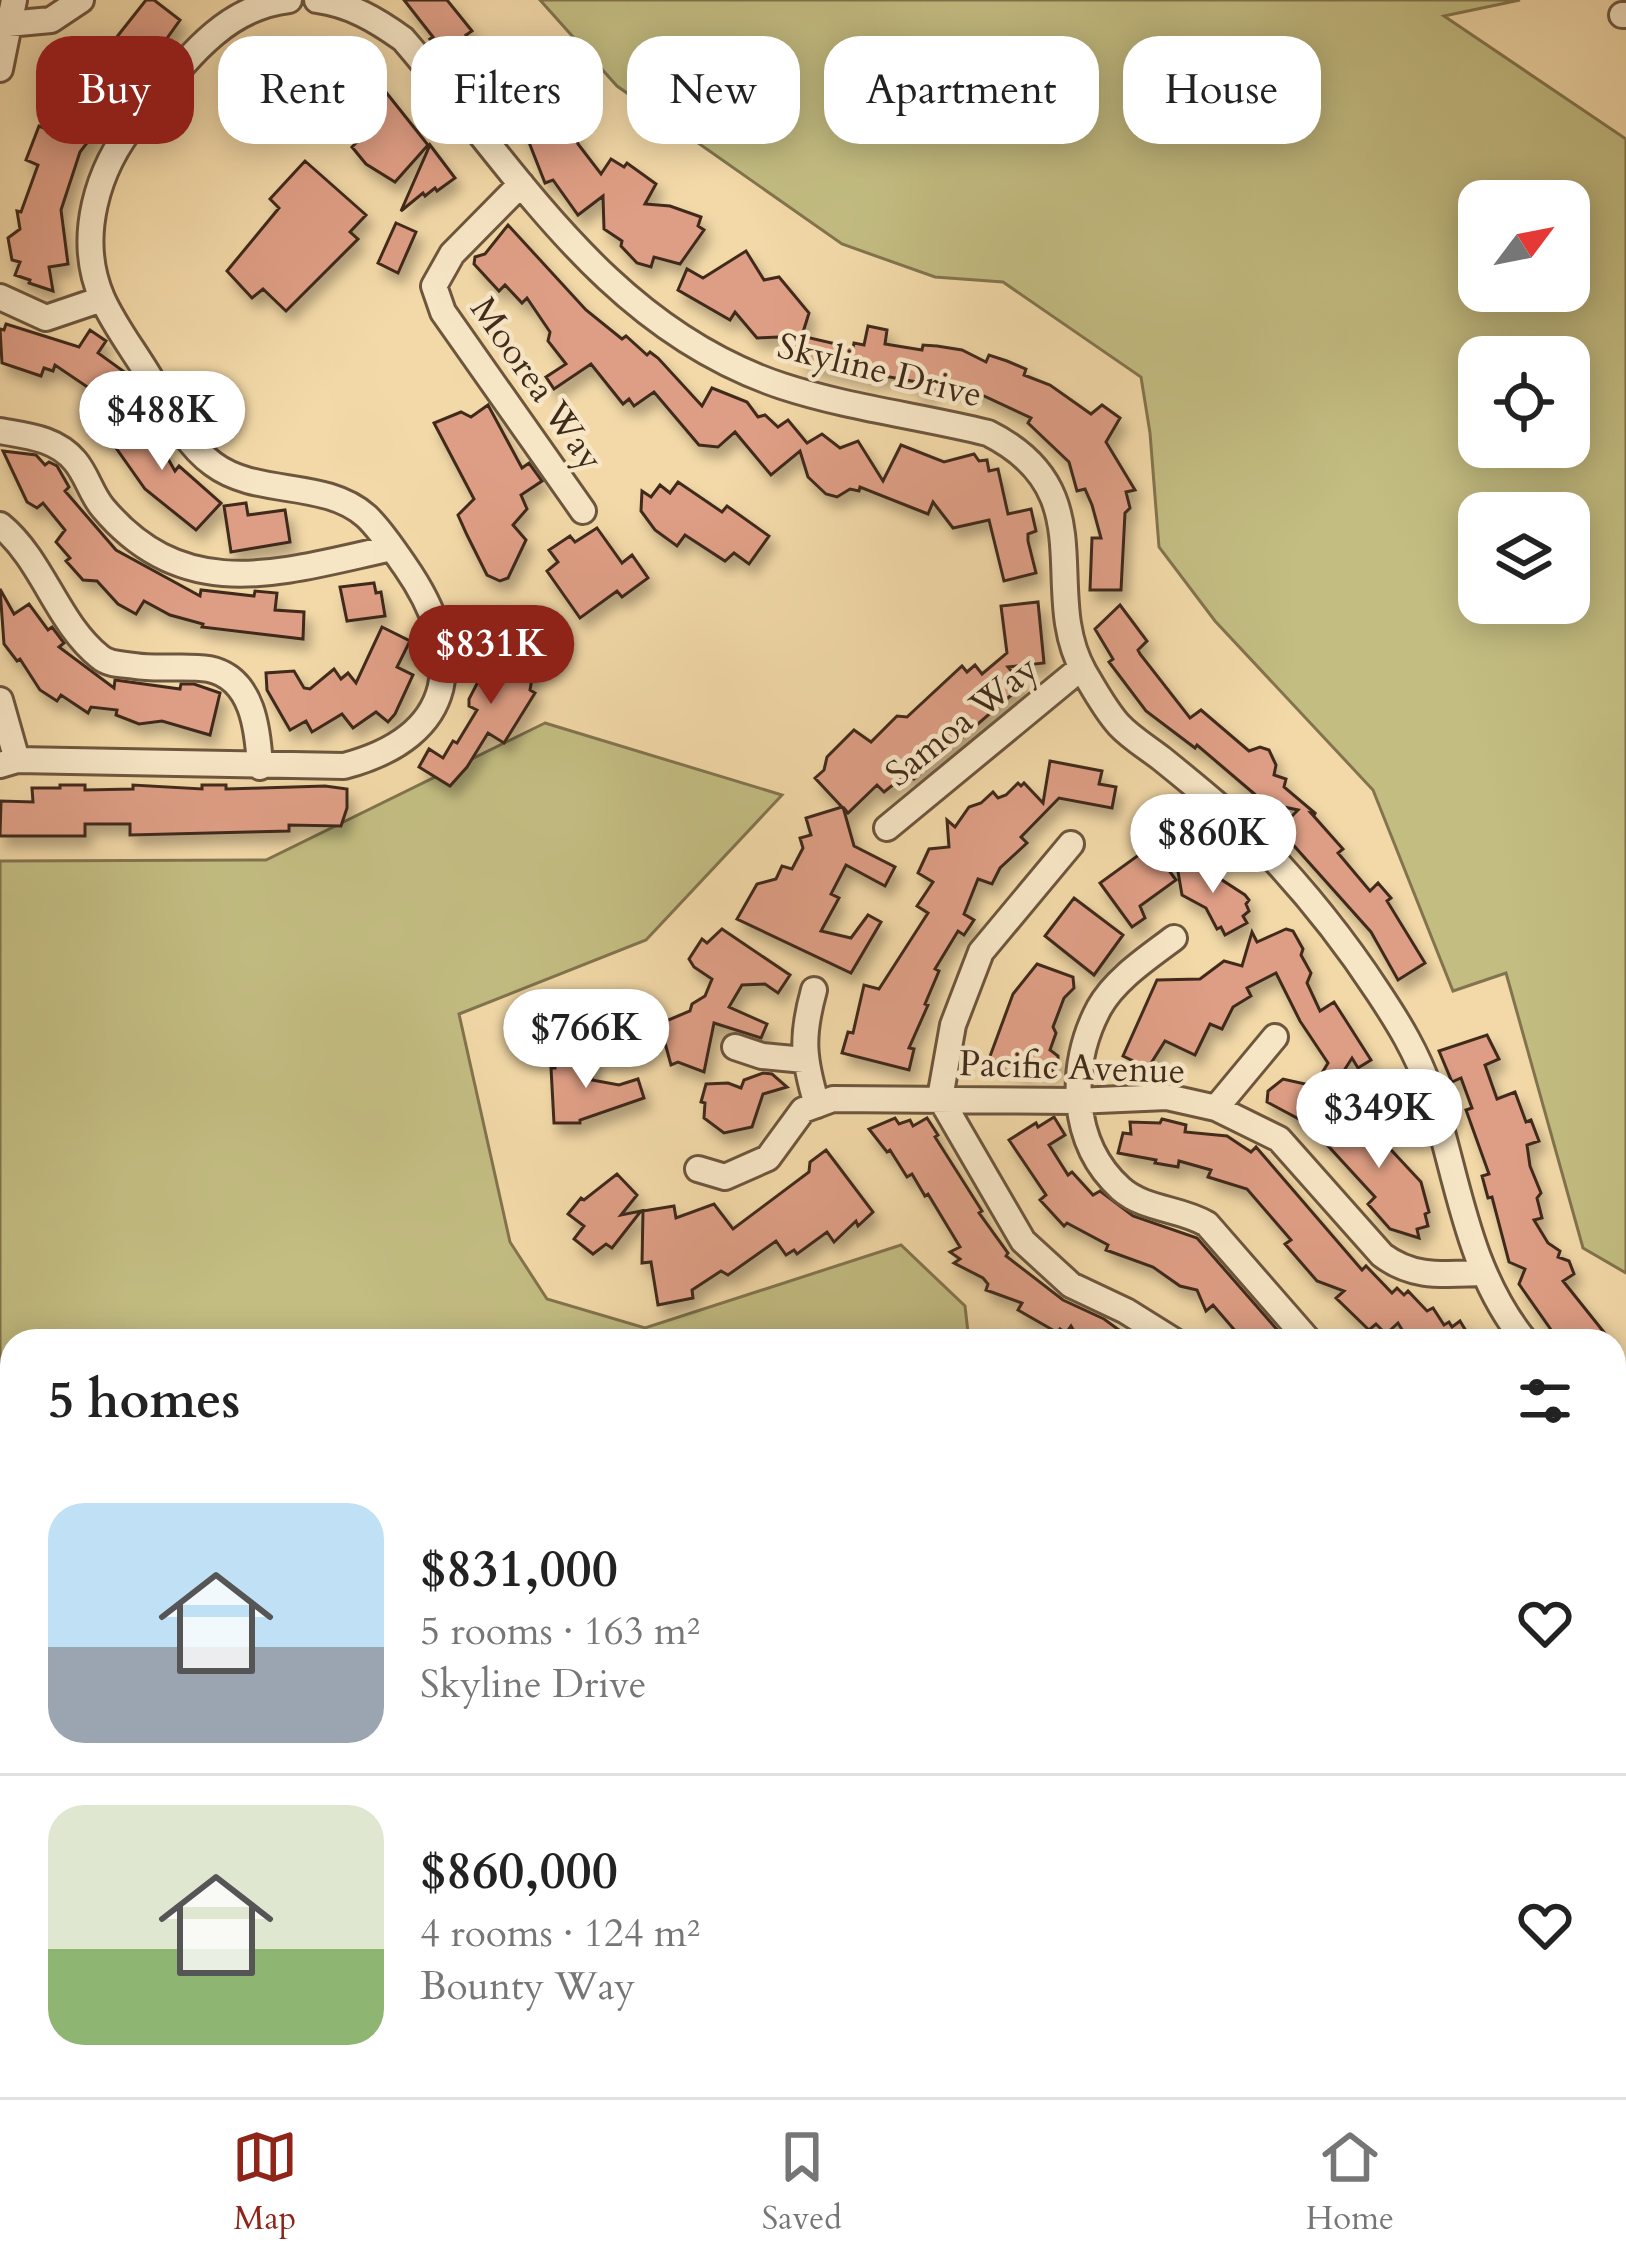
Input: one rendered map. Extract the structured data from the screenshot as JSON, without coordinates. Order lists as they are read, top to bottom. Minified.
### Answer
{"streets":{"street":["Skyline Drive","Moorea Way","Samoa Way","Pacific Avenue"]},"crossings":[["Skyline Drive","Moorea Way"],["Skyline Drive","Samoa Way"],["Skyline Drive","Pacific Avenue"]],"north":"top right","page":{"chip":["Buy","Rent","Filters","New","Apartment","House"],"price":["$488K","$831K","$860K","$766K","$349K"],"heading":"5 homes","list":[{"name":"$831,000","note":"5 rooms · 163 m² · Skyline Drive"},{"name":"$860,000","note":"4 rooms · 124 m² · Bounty Way"}],"tabs":["Map","Saved","Home"]}}
